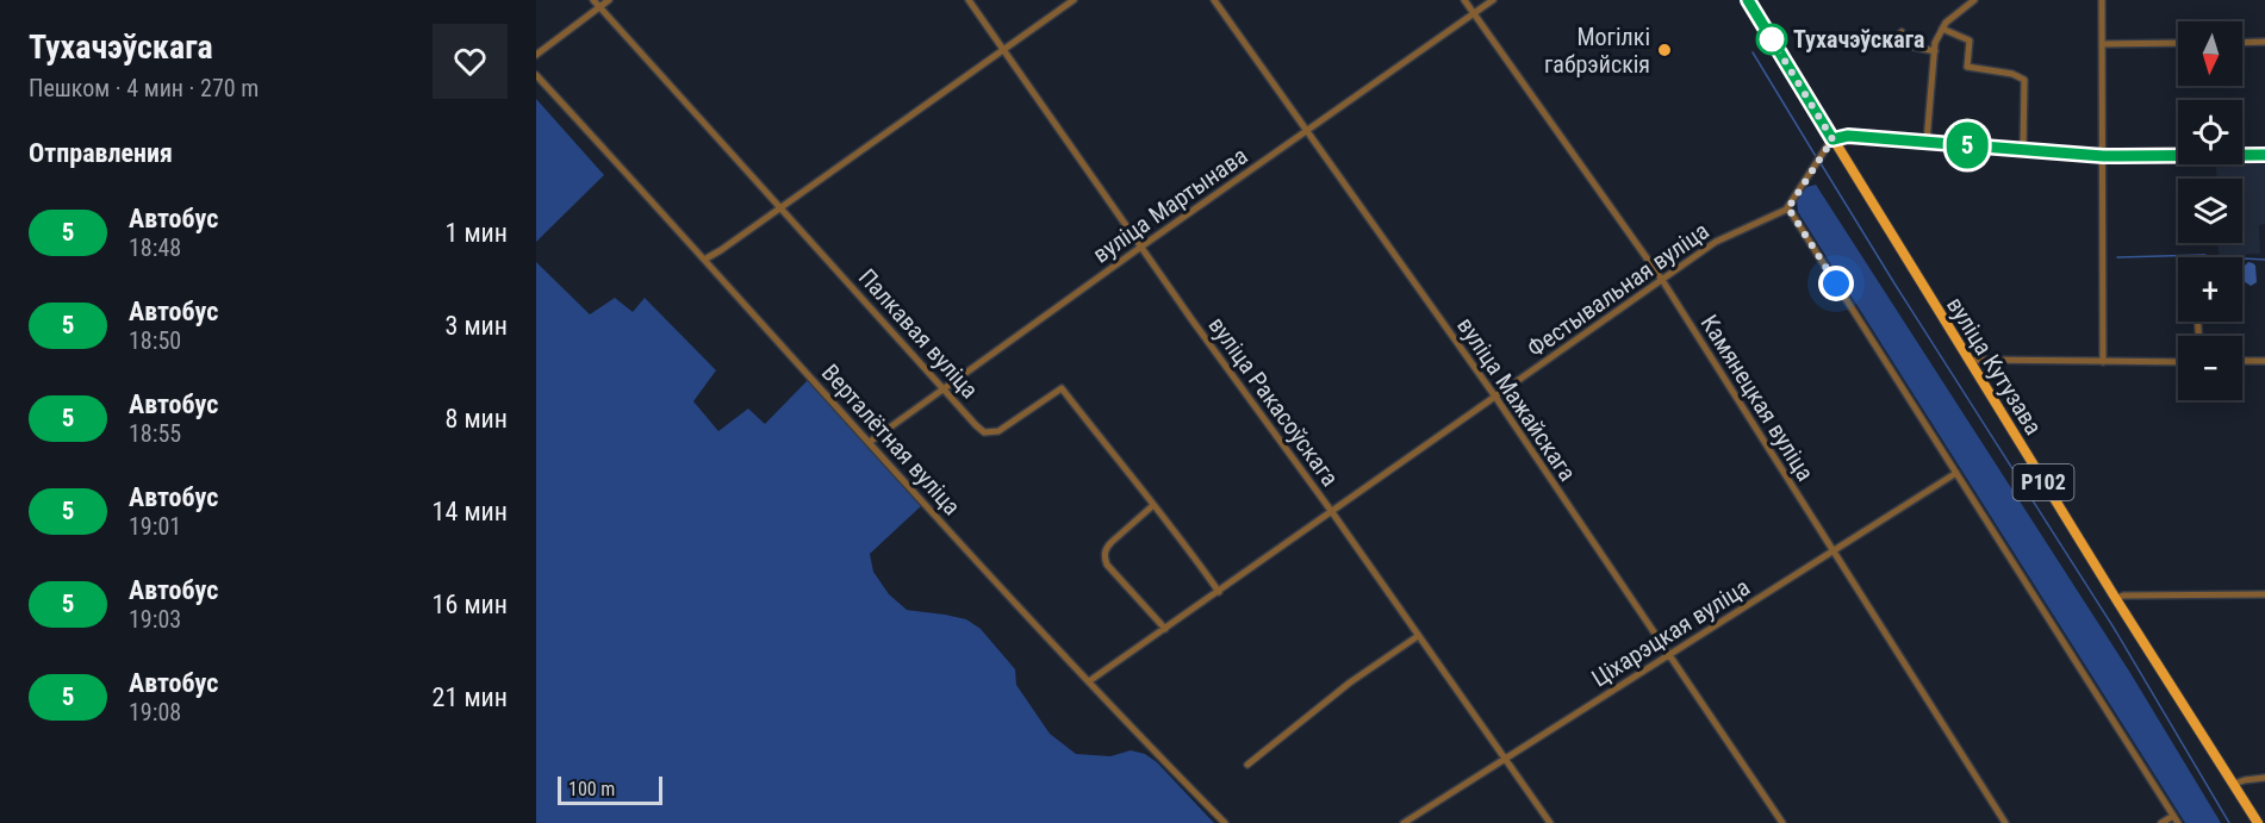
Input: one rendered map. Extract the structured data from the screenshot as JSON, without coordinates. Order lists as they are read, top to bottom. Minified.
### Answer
{"streets":{"main road":["вуліца Кутузава","Р102"],"street":["вуліца Мартынава","Фестывальная вуліца","Палкавая вуліца","Камянецкая вуліца","вуліца Мажайскага","вуліца Ракасоўскага","Верталётная вуліца","Ціхарэцкая вуліца"]},"crossings":[["вуліца Мартынава","Палкавая вуліца"],["вуліца Мартынава","Камянецкая вуліца"],["вуліца Мартынава","вуліца Мажайскага"],["вуліца Мартынава","вуліца Ракасоўскага"],["вуліца Мартынава","Верталётная вуліца"],["Фестывальная вуліца","Палкавая вуліца"],["Фестывальная вуліца","Камянецкая вуліца"],["Фестывальная вуліца","вуліца Мажайскага"],["Фестывальная вуліца","вуліца Ракасоўскага"],["Фестывальная вуліца","Верталётная вуліца"],["Камянецкая вуліца","Ціхарэцкая вуліца"],["вуліца Мажайскага","Ціхарэцкая вуліца"],["вуліца Ракасоўскага","Ціхарэцкая вуліца"]],"places":["Тухачэўскага","Могілкі габрэйскія"],"lines":["bus line 5"],"scale_bar":"100 m","north":"bottom","page":{"heading":[["Тухачэўскага","Пешком · 4 мин · 270 m"],"Отправления"],"on_map":"5","map_buttons":["+","−"],"list":[{"mark":"5","name":"Автобус","note":"18:48","value":"1 мин"},{"mark":"5","name":"Автобус","note":"18:50","value":"3 мин"},{"mark":"5","name":"Автобус","note":"18:55","value":"8 мин"},{"mark":"5","name":"Автобус","note":"19:01","value":"14 мин"},{"mark":"5","name":"Автобус","note":"19:03","value":"16 мин"},{"mark":"5","name":"Автобус","note":"19:08","value":"21 мин"}],"scale":"100 m"}}
